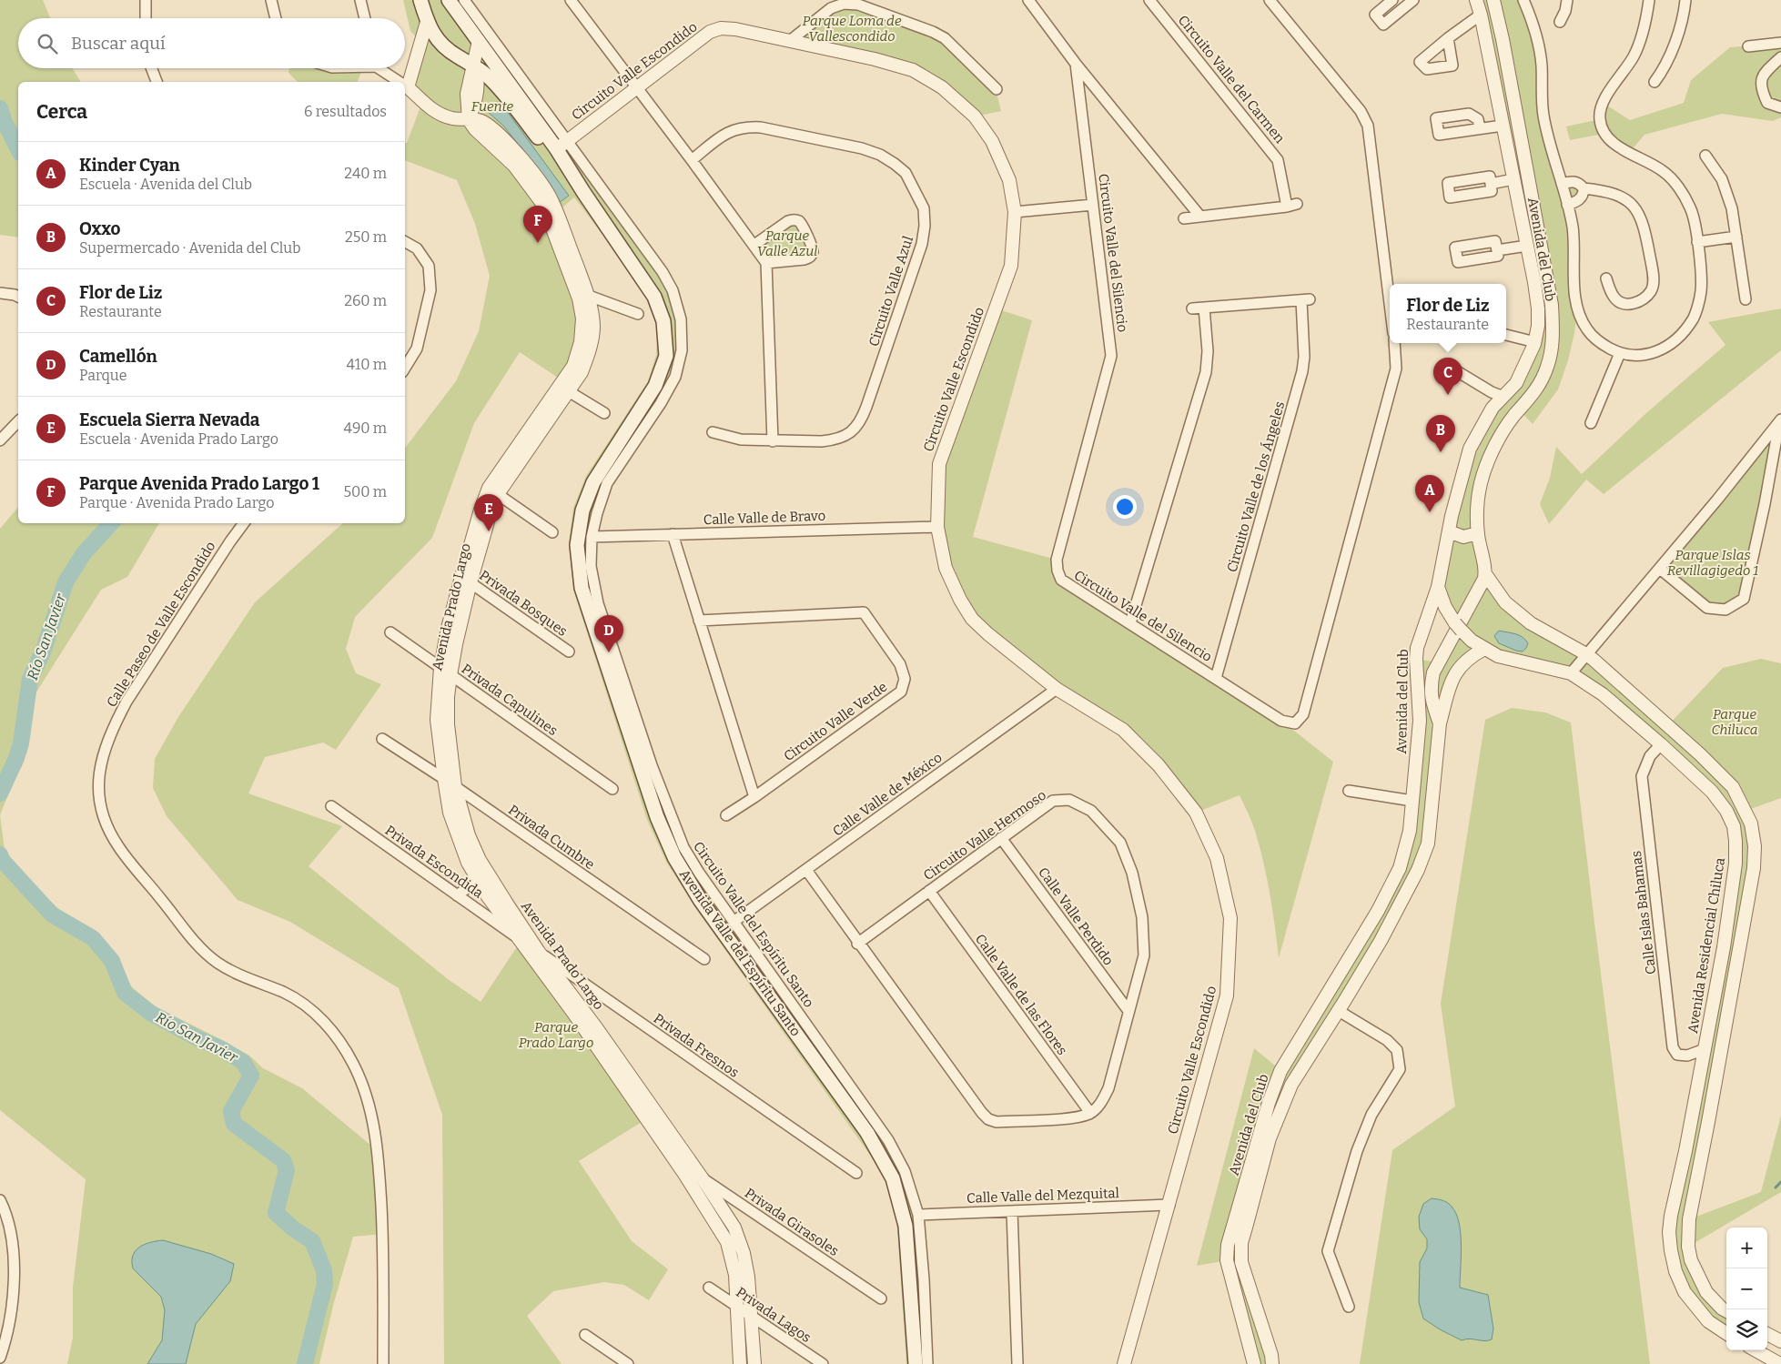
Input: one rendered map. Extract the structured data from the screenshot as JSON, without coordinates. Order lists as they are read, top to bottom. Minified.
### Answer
{"streets":{"main road":["Avenida Valle del Espíritu Santo"],"street":["Circuito Valle Escondido","Circuito Valle del Carmen","Avenida del Club","Circuito Valle del Silencio","Circuito Valle Azul","Circuito Valle de los Ángeles","Calle Valle de Bravo","Privada Bosques","Avenida Prado Largo","Calle Paseo de Valle Escondido","Privada Capulines","Circuito Valle Verde","Calle Valle de México","Circuito Valle Hermoso","Privada Cumbre","Privada Escondida","Calle Islas Bahamas","Calle Valle Perdido","Circuito Valle del Espíritu Santo","Avenida Residencial Chiluca","Calle Valle de las Flores","Privada Fresnos","Calle Valle del Mezquital","Privada Girasoles","Privada Lagos"]},"crossings":[["Circuito Valle Escondido","Calle Valle de Bravo"],["Circuito Valle Escondido","Calle Valle de México"],["Circuito Valle Escondido","Circuito Valle del Espíritu Santo"],["Circuito Valle Escondido","Avenida Valle del Espíritu Santo"],["Circuito Valle Escondido","Calle Valle del Mezquital"],["Avenida del Club","Avenida Residencial Chiluca"],["Circuito Valle del Silencio","Circuito Valle de los Ángeles"],["Calle Valle de Bravo","Circuito Valle del Espíritu Santo"],["Privada Bosques","Avenida Prado Largo"],["Avenida Prado Largo","Privada Capulines"],["Avenida Prado Largo","Privada Cumbre"],["Avenida Prado Largo","Privada Escondida"],["Avenida Prado Largo","Privada Fresnos"],["Avenida Prado Largo","Privada Girasoles"],["Avenida Prado Largo","Privada Lagos"],["Calle Valle de México","Circuito Valle del Espíritu Santo"],["Circuito Valle Hermoso","Calle Valle Perdido"],["Circuito Valle Hermoso","Calle Valle de las Flores"],["Privada Escondida","Privada Fresnos"],["Calle Islas Bahamas","Avenida Residencial Chiluca"],["Circuito Valle del Espíritu Santo","Avenida Valle del Espíritu Santo"],["Circuito Valle del Espíritu Santo","Calle Valle del Mezquital"]],"water":["Río San Javier"],"parks":["Parque Loma de Vallescondido","Fuente","Parque Valle Azul","Parque Islas Revillagigedo 1","Parque Chiluca","Parque Prado Largo"],"page":{"search":"Buscar aquí","heading":["Cerca","6 resultados"],"list":[{"mark":"A","name":"Kinder Cyan","note":"Escuela · Avenida del Club","value":"240 m"},{"mark":"B","name":"Oxxo","note":"Supermercado · Avenida del Club","value":"250 m"},{"mark":"C","name":"Flor de Liz","note":"Restaurante","value":"260 m"},{"mark":"D","name":"Camellón","note":"Parque","value":"410 m"},{"mark":"E","name":"Escuela Sierra Nevada","note":"Escuela · Avenida Prado Largo","value":"490 m"},{"mark":"F","name":"Parque Avenida Prado Largo 1","note":"Parque · Avenida Prado Largo","value":"500 m"}],"pins":["F","C","B","A","E","D"],"popup":["Flor de Liz","Restaurante"],"map_buttons":["+","−"]}}
